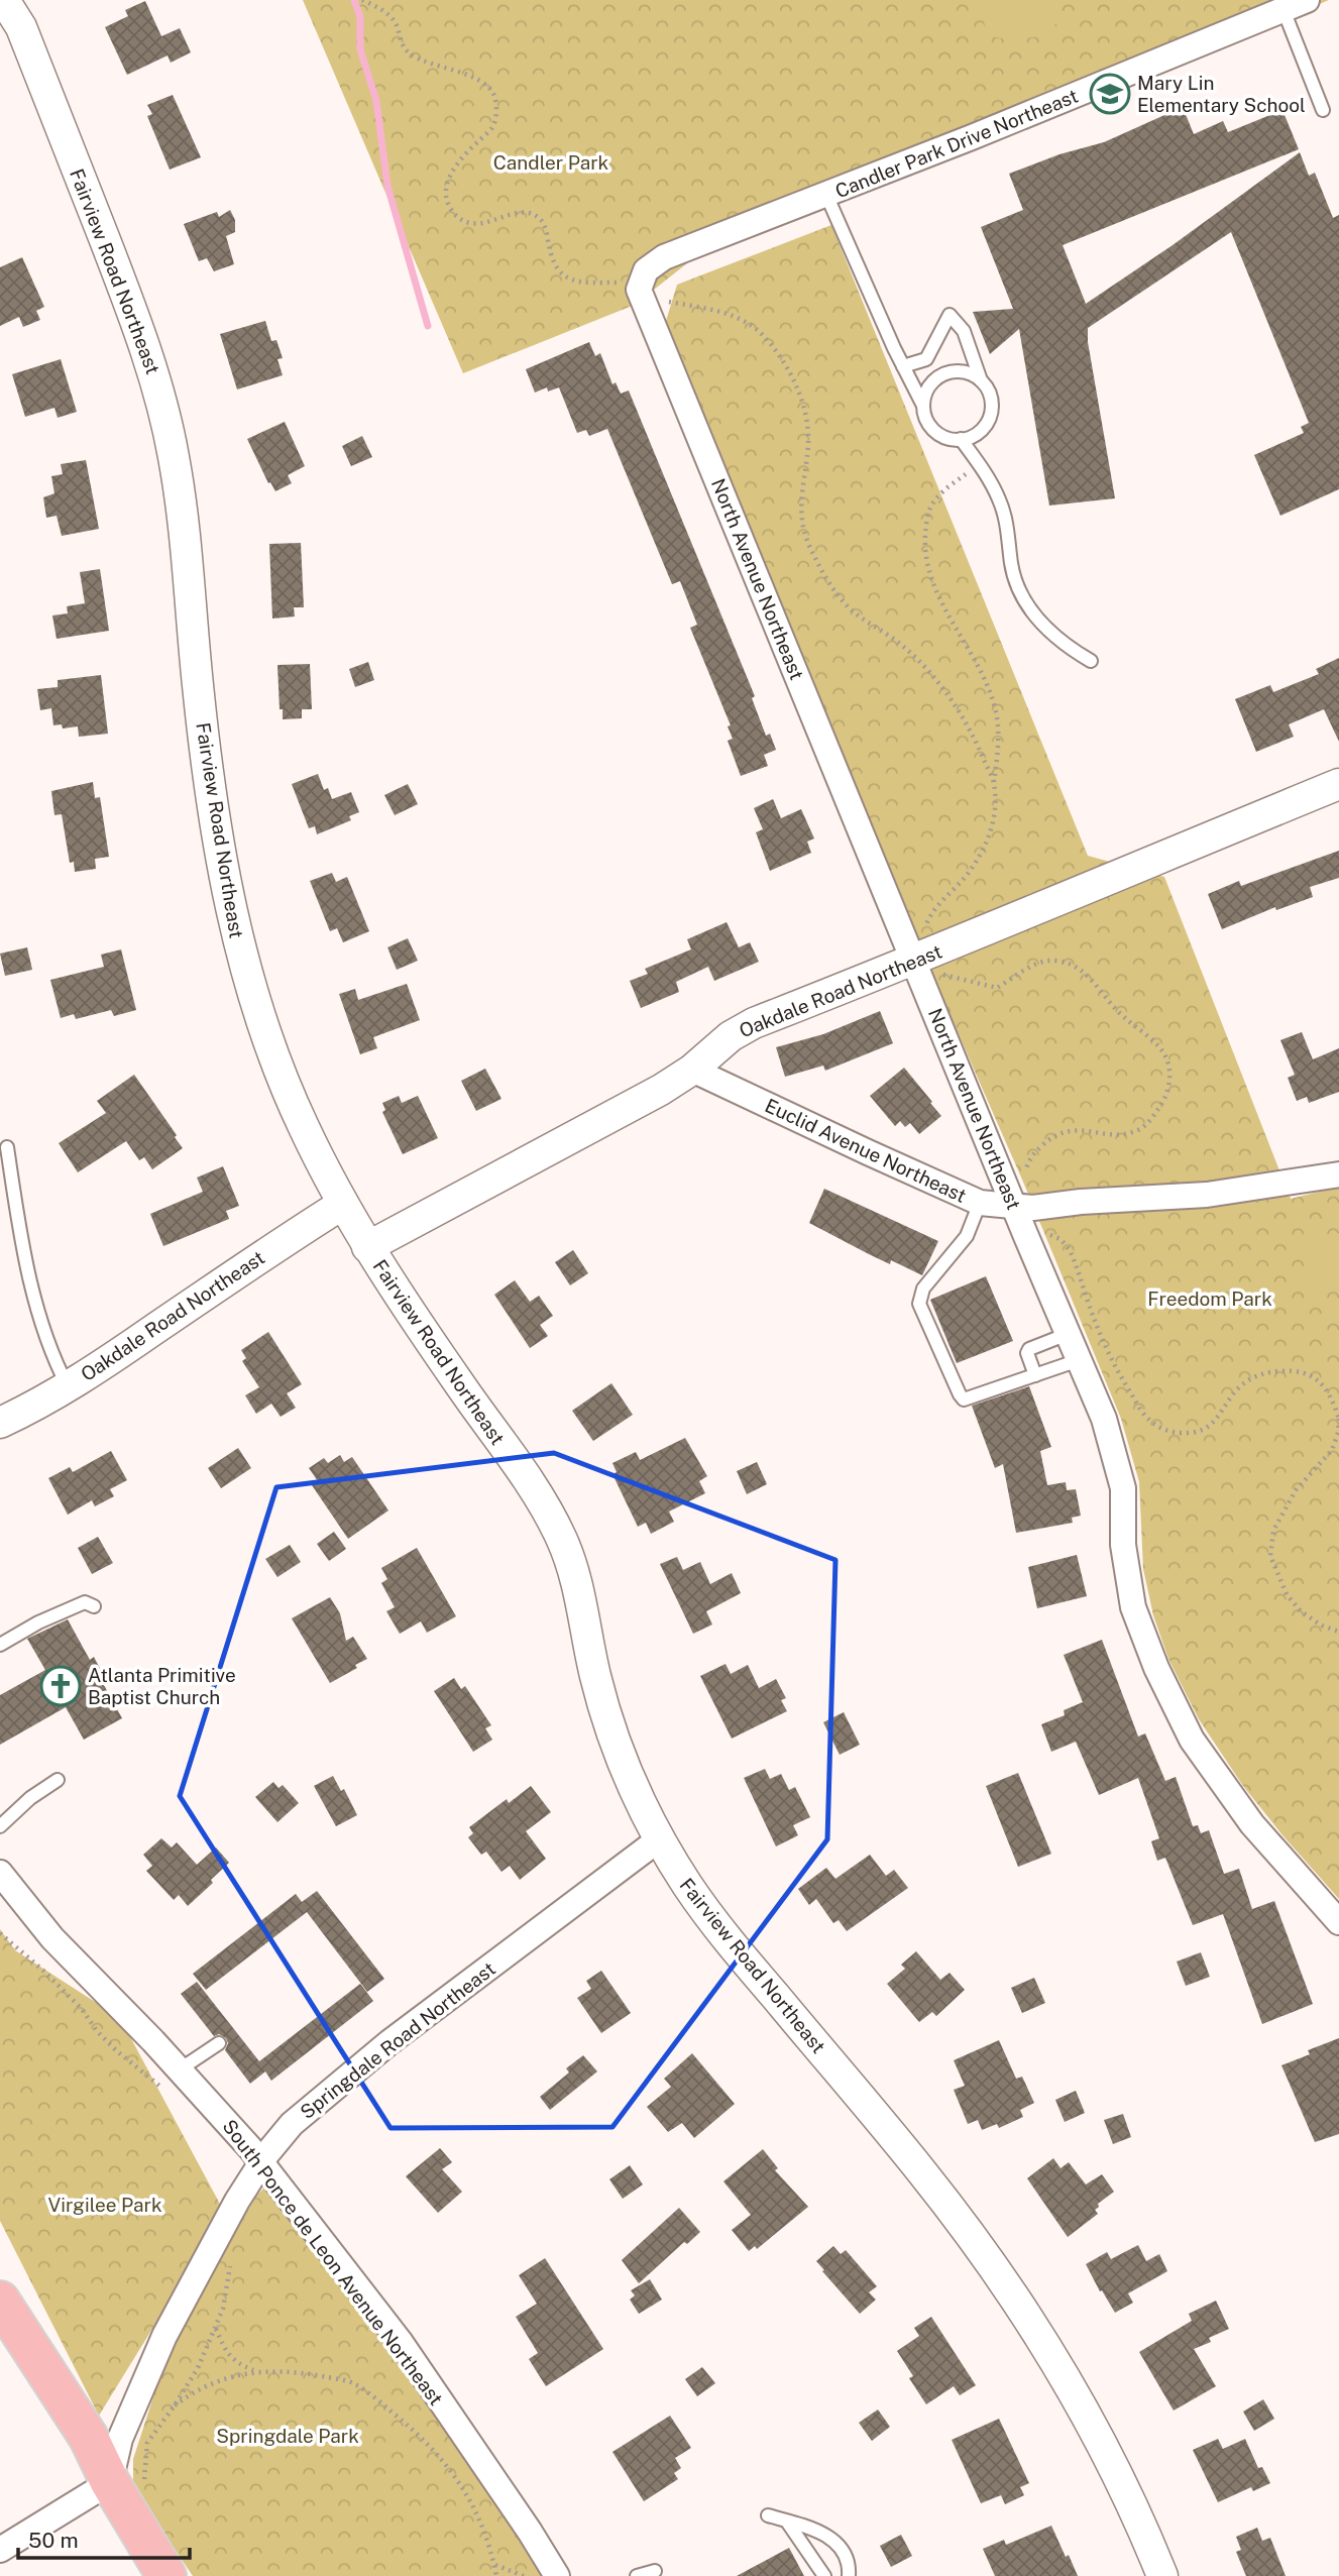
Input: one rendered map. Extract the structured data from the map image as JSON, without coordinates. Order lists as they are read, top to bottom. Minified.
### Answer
{"streets":{"street":["Candler Park Drive Northeast","Fairview Road Northeast","North Avenue Northeast","Oakdale Road Northeast","Euclid Avenue Northeast","Springdale Road Northeast","South Ponce de Leon Avenue Northeast"]},"crossings":[["Candler Park Drive Northeast","North Avenue Northeast"],["Fairview Road Northeast","Oakdale Road Northeast"],["Fairview Road Northeast","Springdale Road Northeast"],["North Avenue Northeast","Oakdale Road Northeast"],["North Avenue Northeast","Euclid Avenue Northeast"],["Oakdale Road Northeast","Euclid Avenue Northeast"],["Springdale Road Northeast","South Ponce de Leon Avenue Northeast"]],"parks":["Candler Park","Freedom Park","Virgilee Park","Springdale Park"],"places":{"school or university":["Mary Lin Elementary School"],"church":["Atlanta Primitive Baptist Church"]},"scale_bar":"50 m"}
